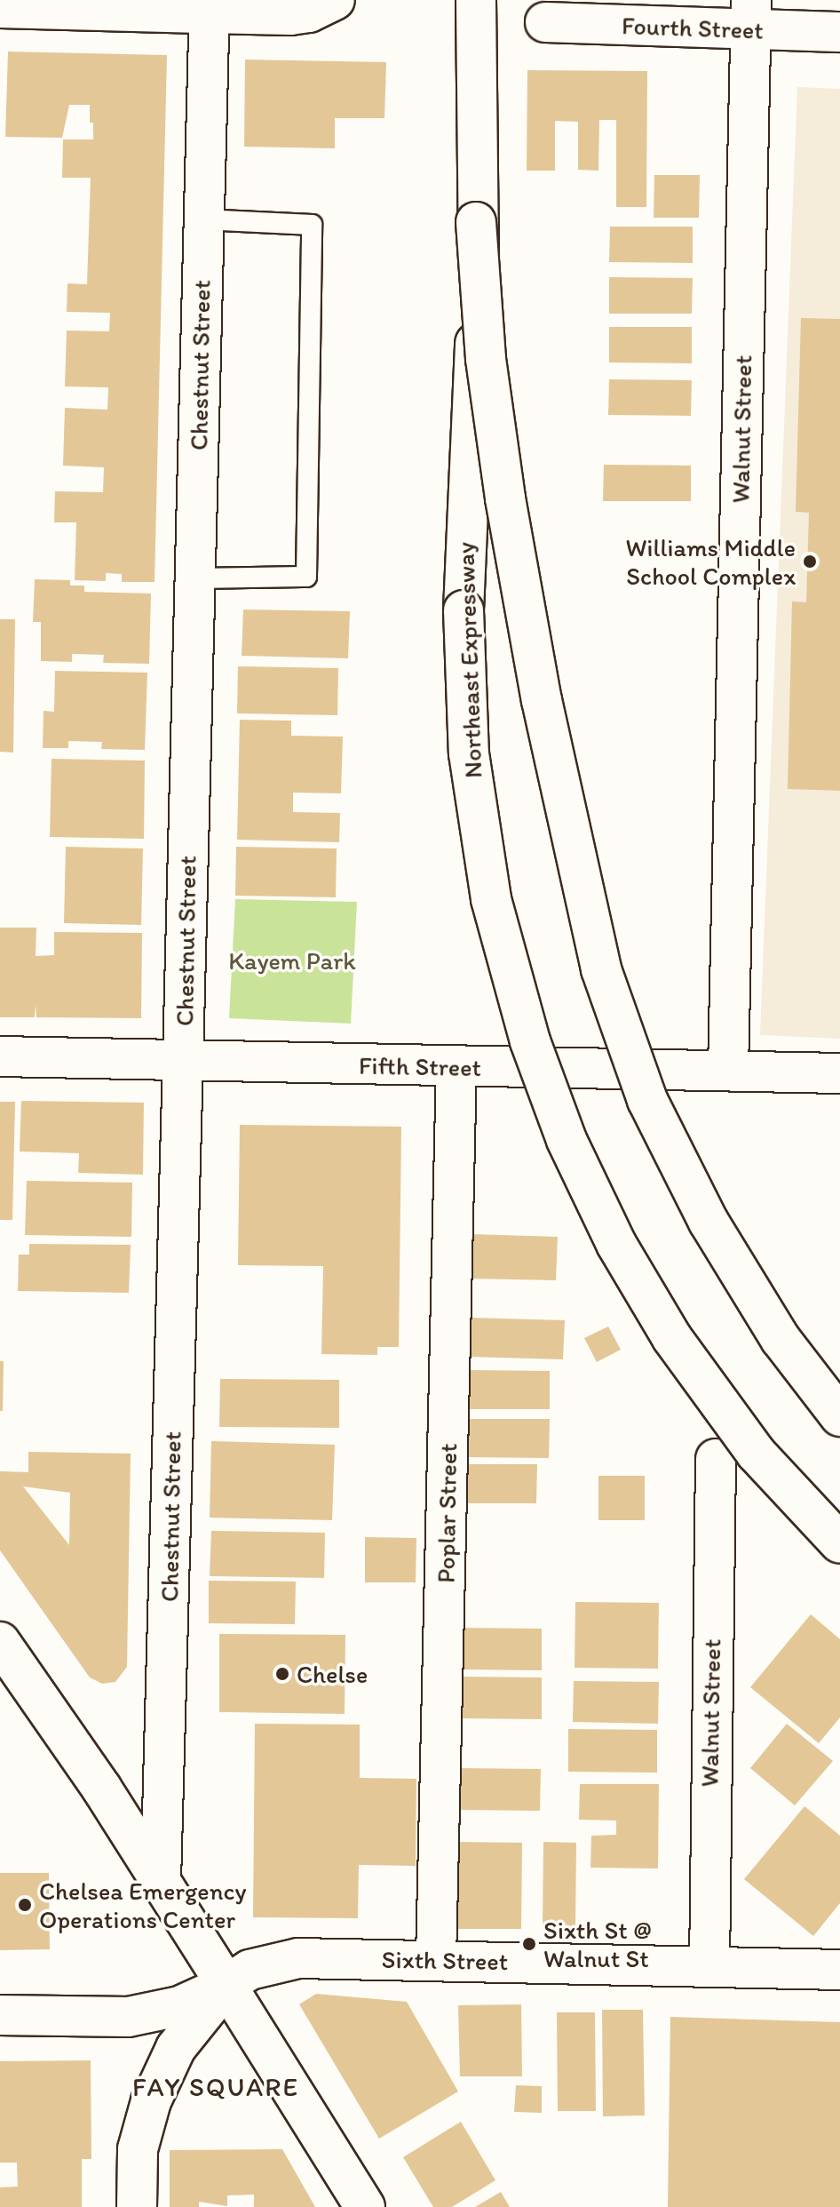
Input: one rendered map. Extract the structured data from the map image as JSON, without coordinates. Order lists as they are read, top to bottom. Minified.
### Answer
{"streets":{"main road":["Fourth Street","Chestnut Street","Walnut Street","Northeast Expressway","Fifth Street","Poplar Street","Sixth Street"]},"crossings":[["Fourth Street","Walnut Street"],["Chestnut Street","Fifth Street"],["Walnut Street","Fifth Street"],["Walnut Street","Sixth Street"],["Fifth Street","Poplar Street"],["Poplar Street","Sixth Street"]],"districts":["FAY SQUARE"],"parks":["Kayem Park"],"places":["Williams Middle School Complex","Chelse","Chelsea Emergency Operations Center","Sixth St @ Walnut St"]}
